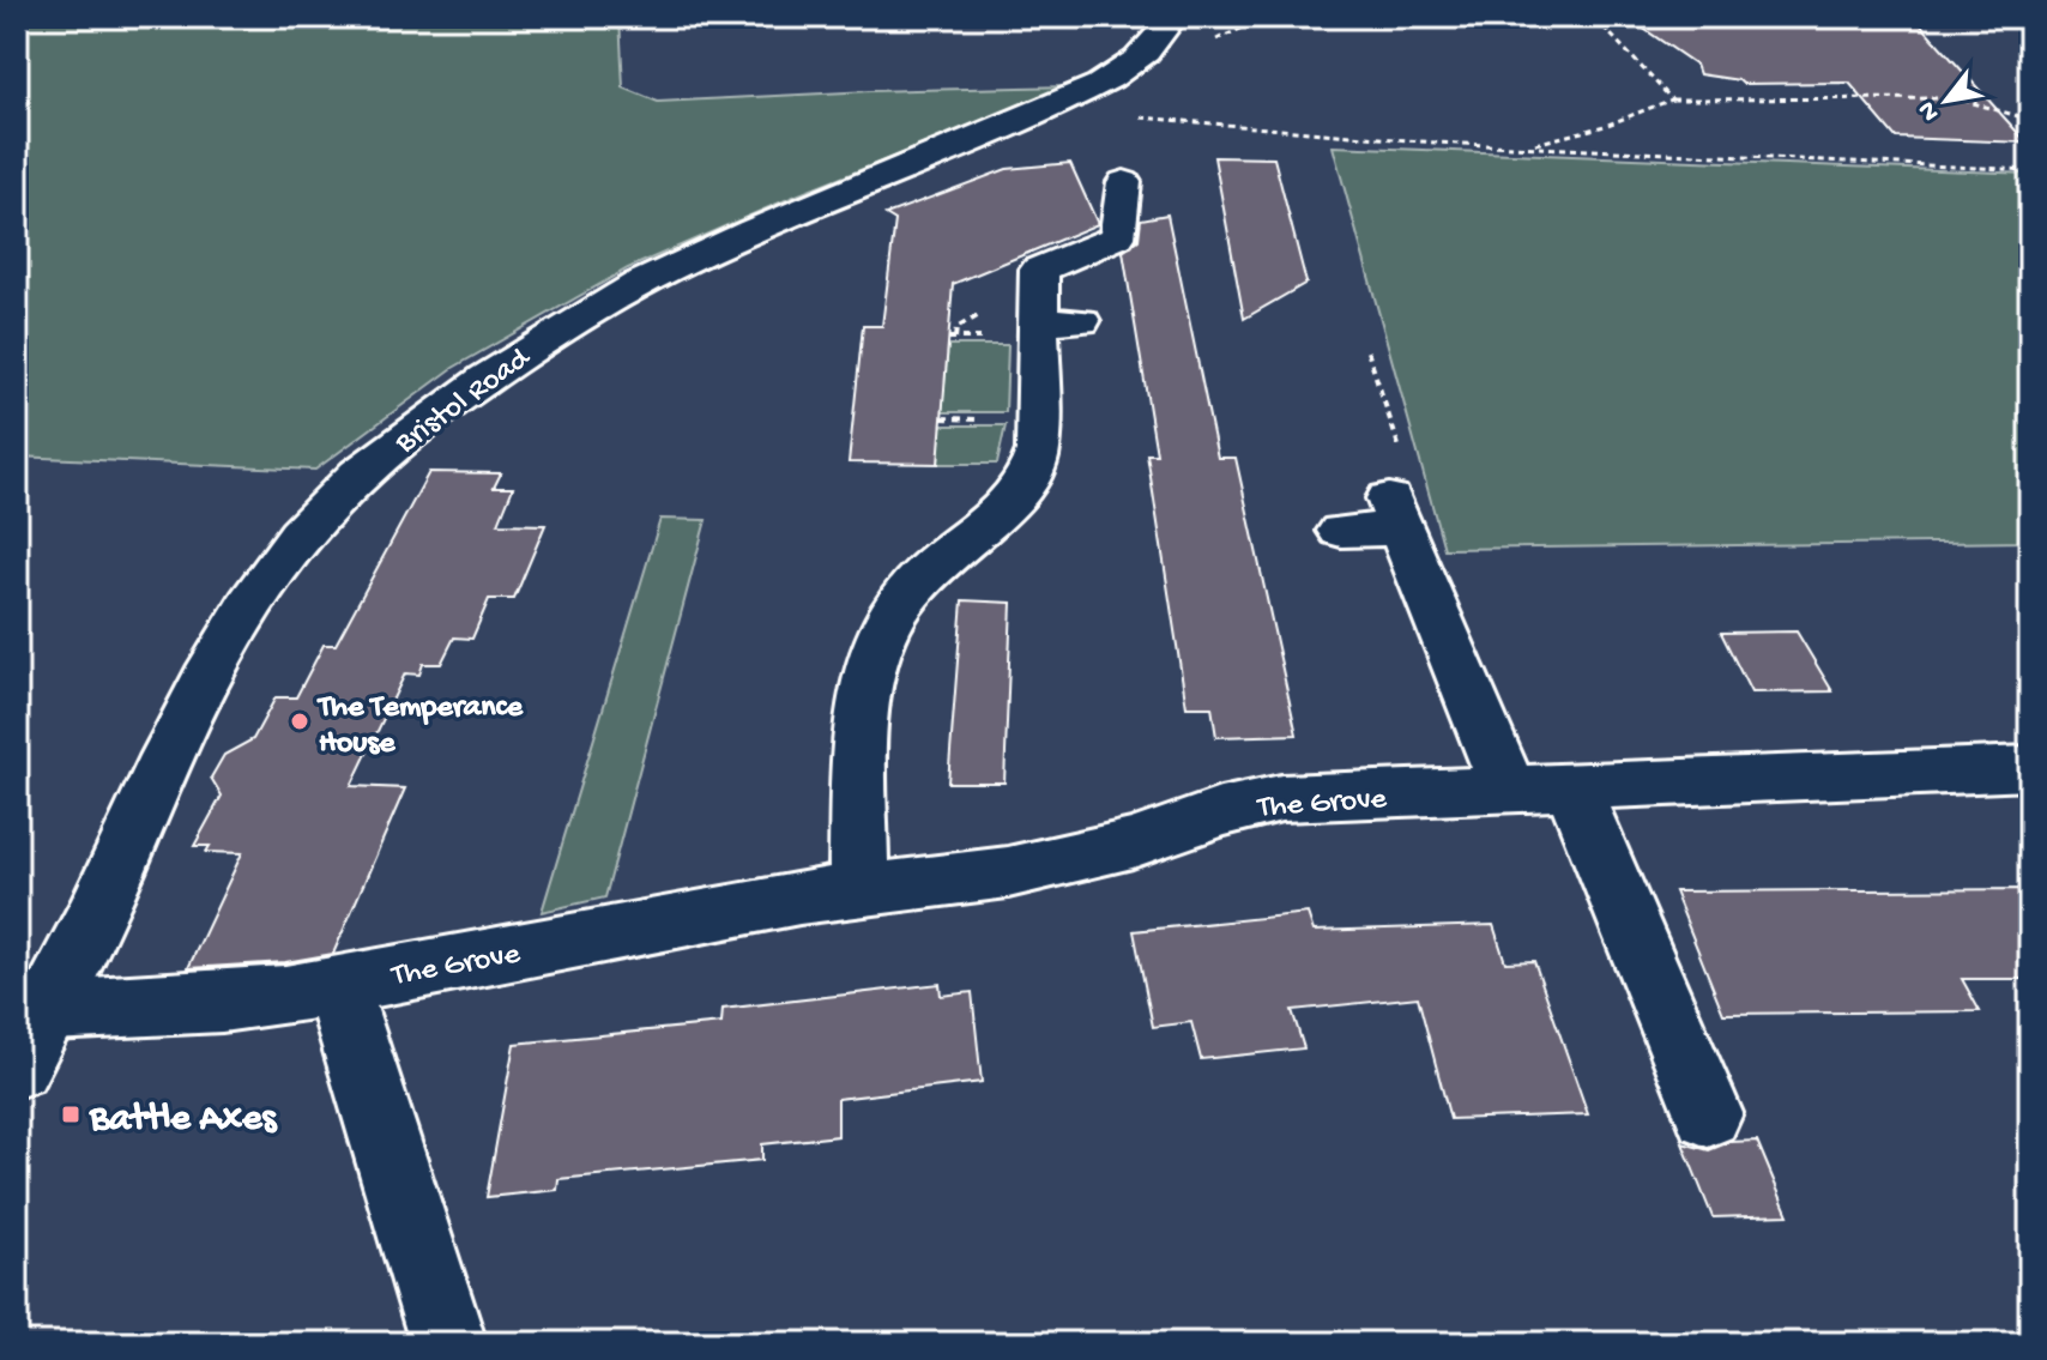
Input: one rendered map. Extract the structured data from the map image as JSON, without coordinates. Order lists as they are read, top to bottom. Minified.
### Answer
{"streets":{"street":["Bristol Road","The Grove"]},"crossings":[["Bristol Road","The Grove"]],"places":{"other":["The Temperance House"],"transit":["Battle Axes"]},"north":"bottom left"}
